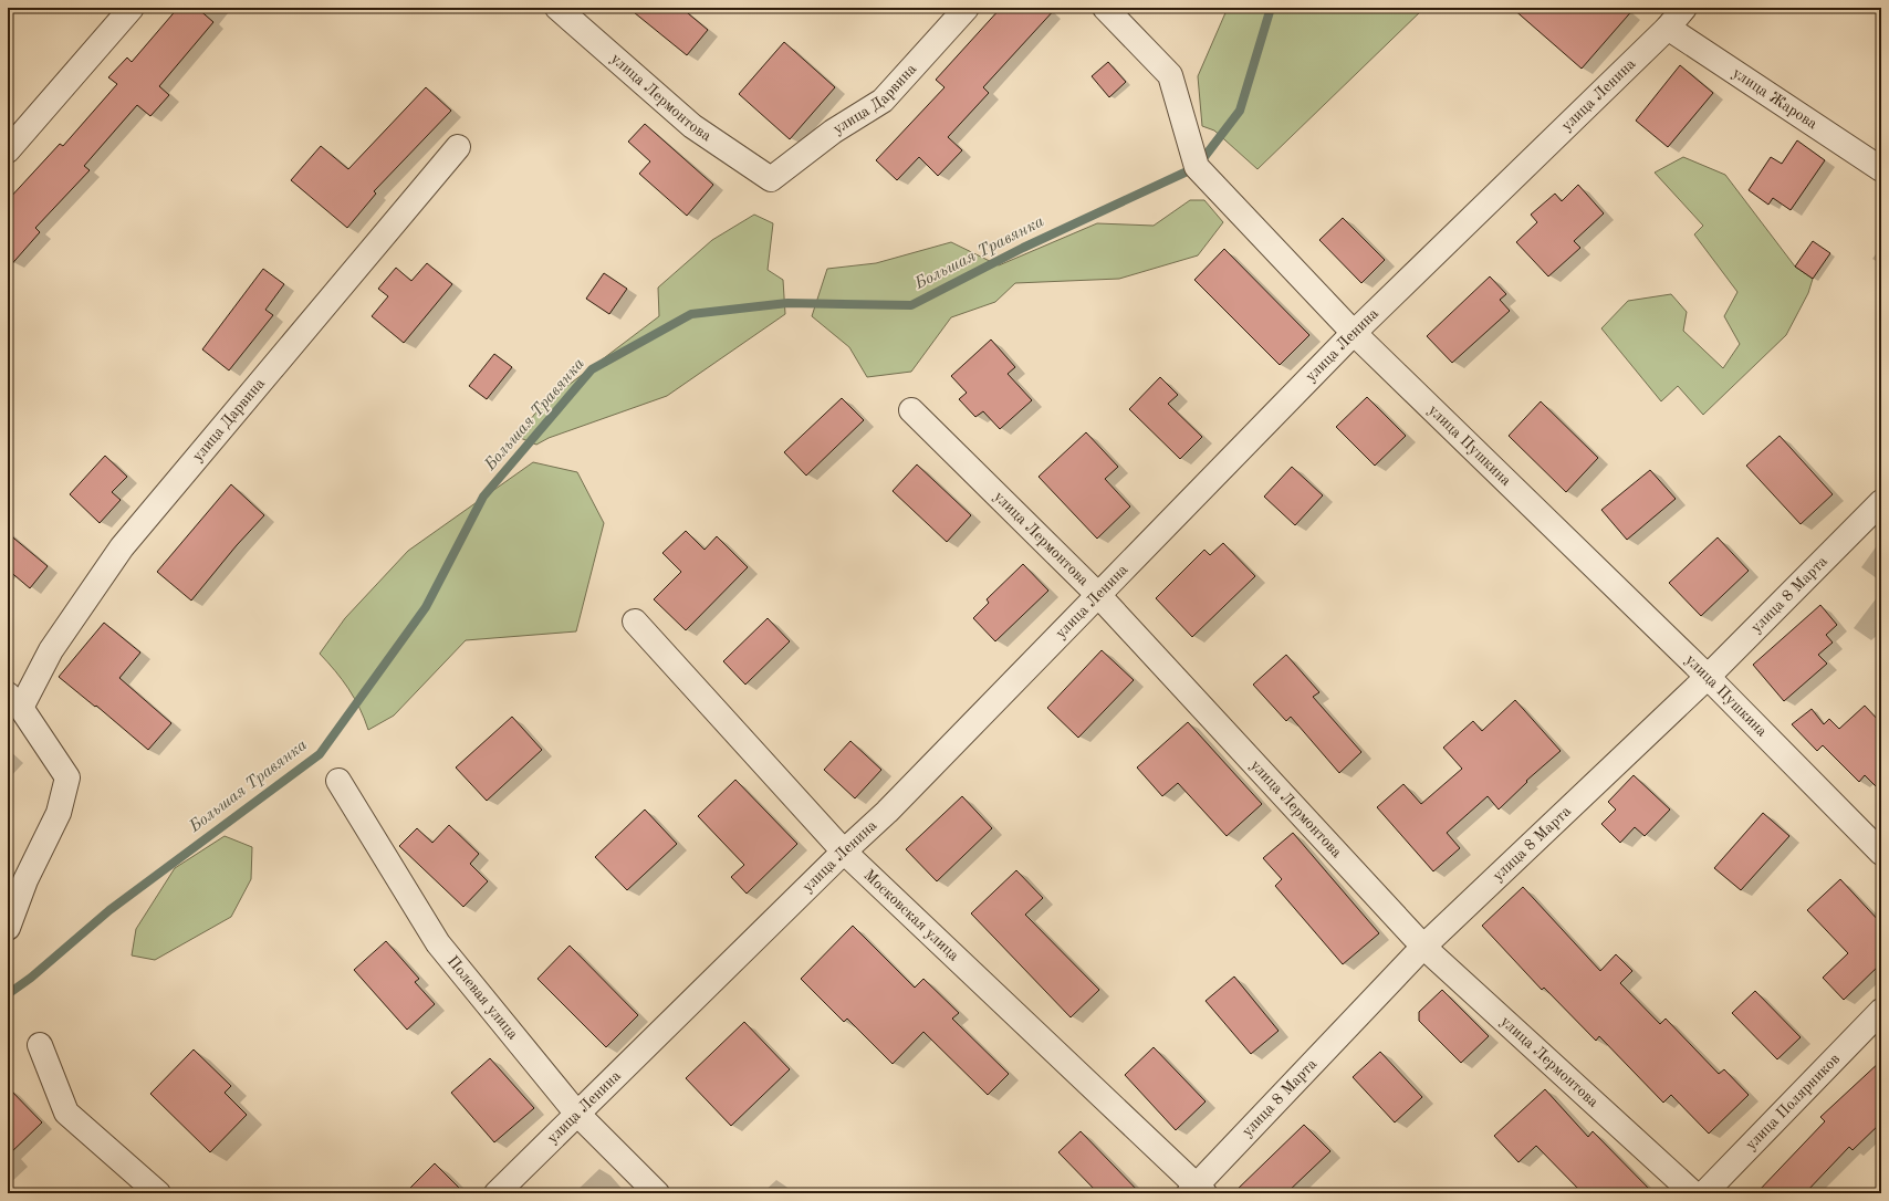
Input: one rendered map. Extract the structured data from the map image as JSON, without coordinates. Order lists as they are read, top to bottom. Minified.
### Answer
{"streets":{"street":["улица Ленина","улица Лермонтова","улица Дарвина","улица Жарова","улица Пушкина","улица 8 Марта","Московская улица","Полевая улица","улица Полярников"]},"crossings":[["улица Ленина","улица Лермонтова"],["улица Ленина","улица Жарова"],["улица Ленина","улица Пушкина"],["улица Ленина","Московская улица"],["улица Ленина","Полевая улица"],["улица Лермонтова","улица Дарвина"],["улица Лермонтова","улица 8 Марта"],["улица Пушкина","улица 8 Марта"],["улица 8 Марта","Московская улица"]],"water":["Большая Травянка"]}
